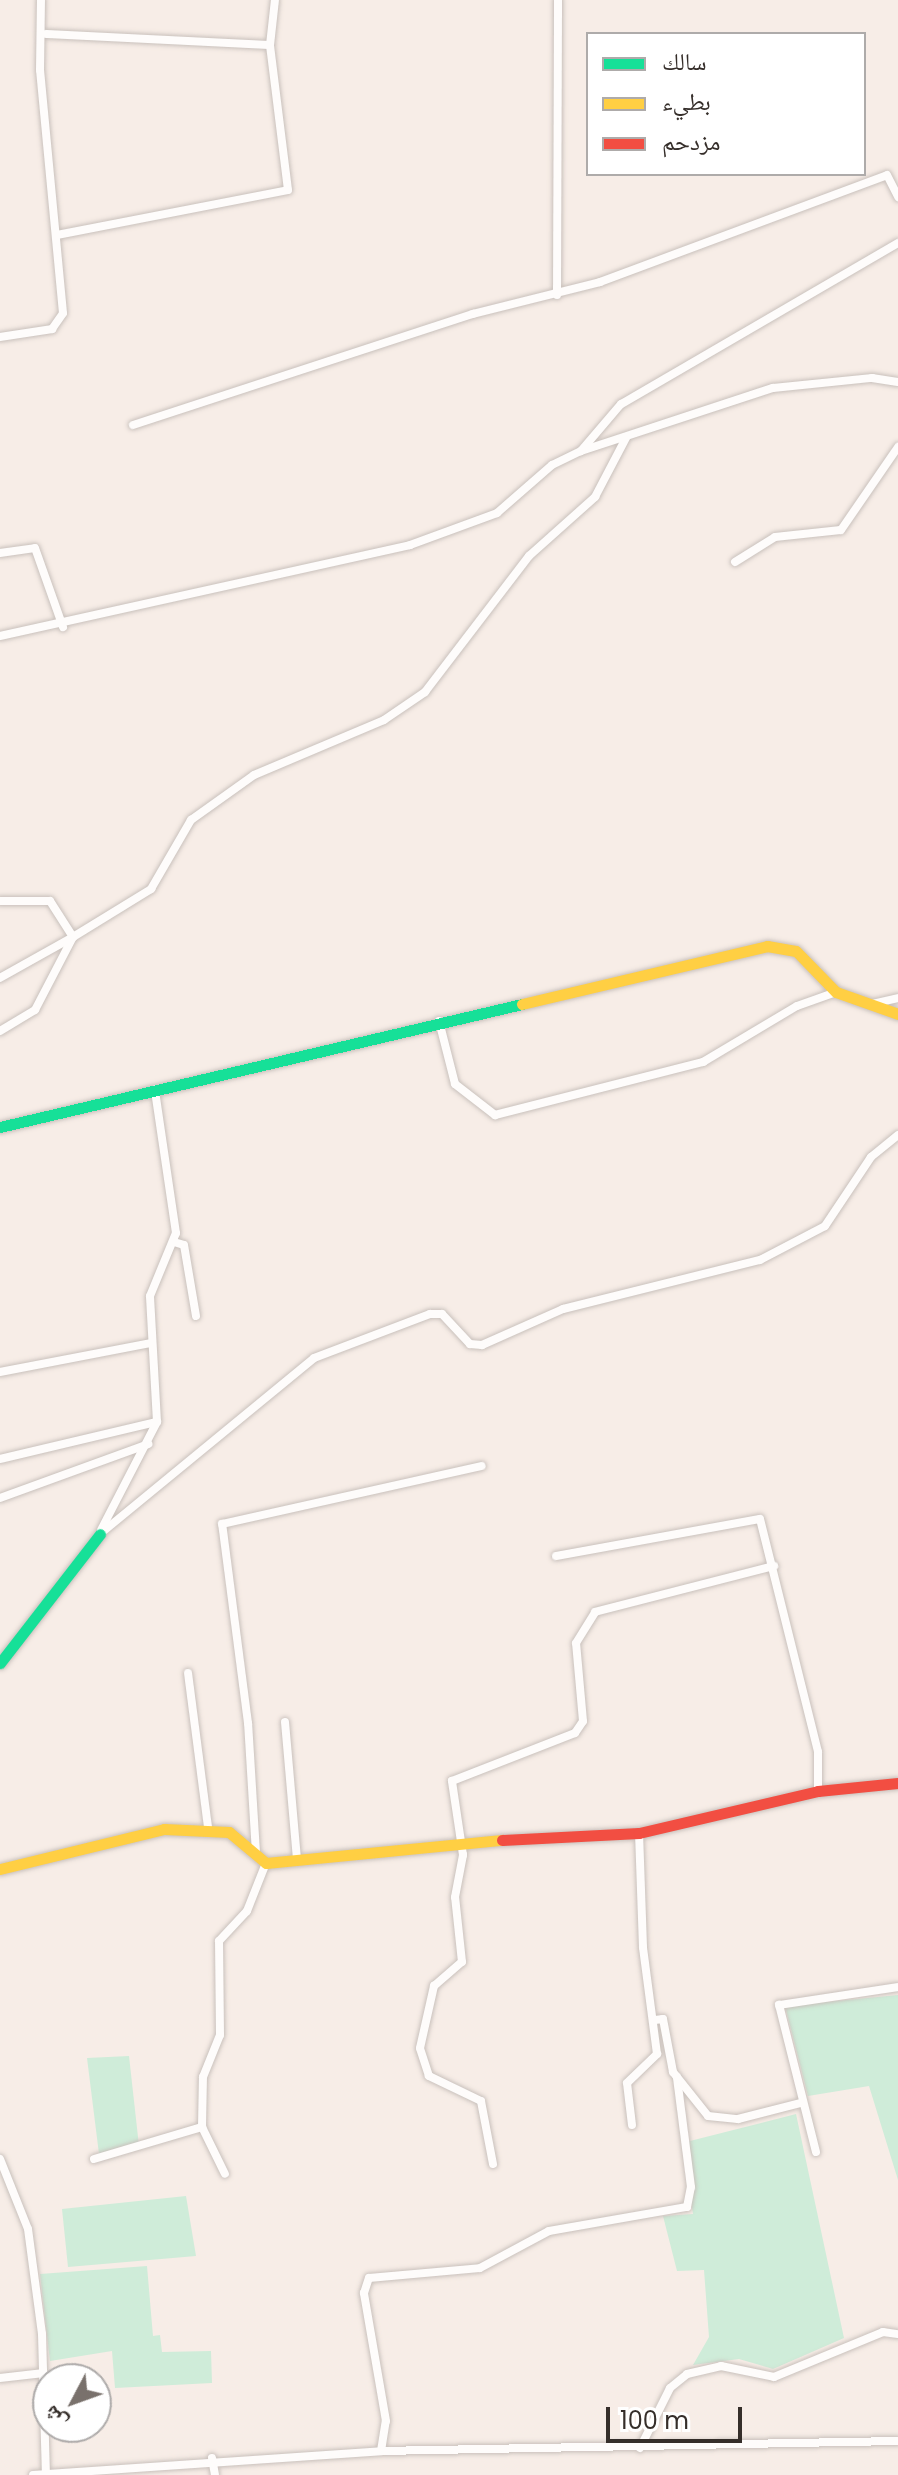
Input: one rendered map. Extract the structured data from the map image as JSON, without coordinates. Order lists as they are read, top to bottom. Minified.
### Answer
{"legend":["سالك","بطيء","مزدحم"],"scale_bar":"100 m","north":"bottom left"}
